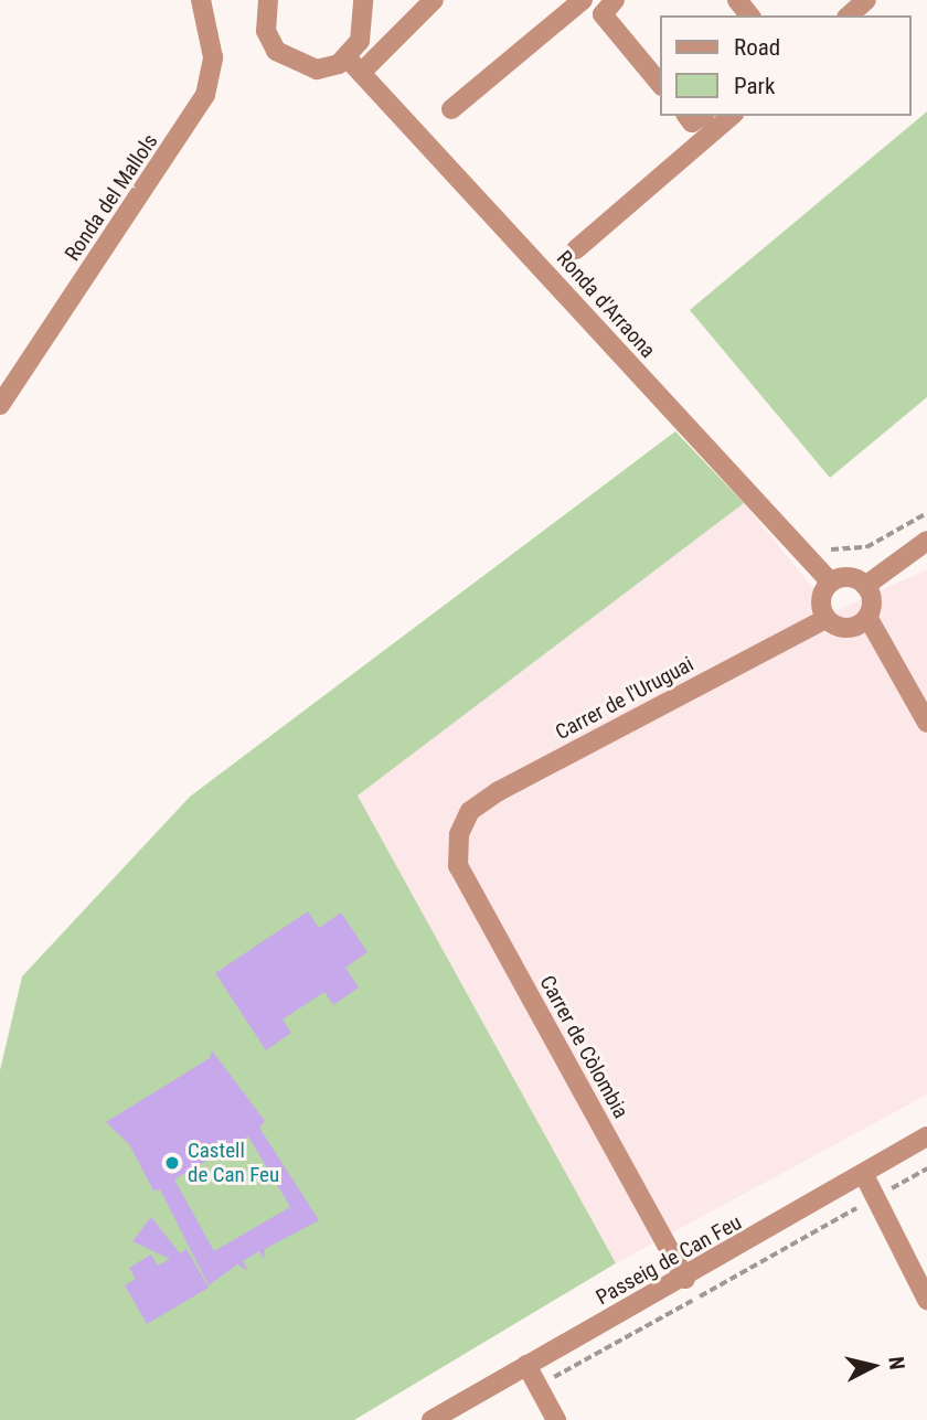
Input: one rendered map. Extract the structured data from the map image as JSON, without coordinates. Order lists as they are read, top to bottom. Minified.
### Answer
{"streets":{"street":["Ronda del Mallols","Ronda d'Arraona","Carrer de l'Uruguai","Carrer de Còlombia","Passeig de Can Feu"]},"crossings":[["Ronda d'Arraona","Carrer de l'Uruguai"],["Carrer de l'Uruguai","Carrer de Còlombia"],["Carrer de Còlombia","Passeig de Can Feu"]],"places":["Castell de Can Feu"],"legend":["Road","Park"],"north":"right"}
